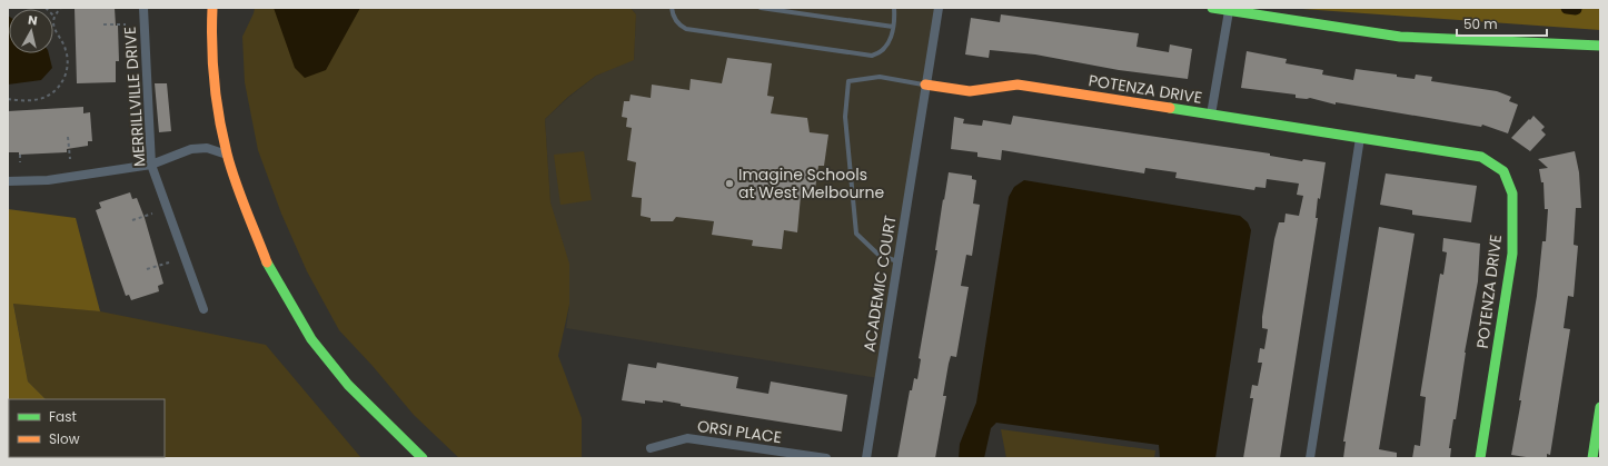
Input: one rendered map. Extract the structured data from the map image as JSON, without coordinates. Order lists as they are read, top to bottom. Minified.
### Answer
{"streets":{"street":["POTENZA DRIVE","MERRILLVILLE DRIVE","ACADEMIC COURT","ORSI PLACE"]},"crossings":[["POTENZA DRIVE","ACADEMIC COURT"]],"places":["Imagine Schools at West Melbourne"],"legend":["Fast","Slow"],"scale_bar":"50 m","north":"top"}
